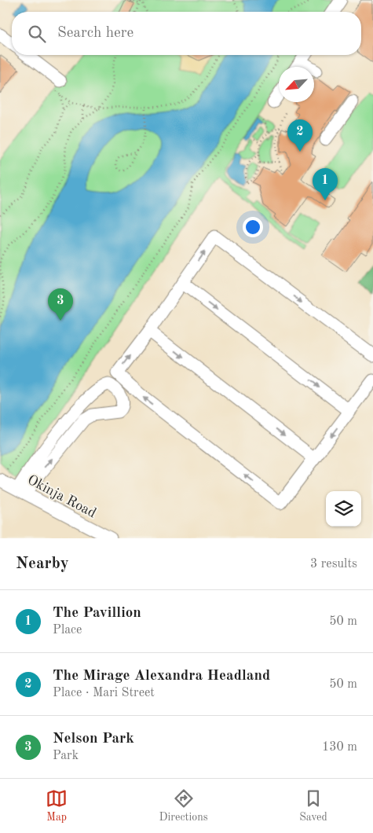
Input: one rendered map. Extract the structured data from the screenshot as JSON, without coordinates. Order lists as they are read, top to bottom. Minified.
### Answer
{"streets":{"street":["Okinja Road"]},"north":"bottom left","page":{"search":"Search here","pins":["2","1","3"],"heading":["Nearby","3 results"],"list":[{"mark":"1","name":"The Pavillion","note":"Place","value":"50 m"},{"mark":"2","name":"The Mirage Alexandra Headland","note":"Place · Mari Street","value":"50 m"},{"mark":"3","name":"Nelson Park","note":"Park","value":"130 m"}],"nav":["Map","Directions","Saved"]}}
